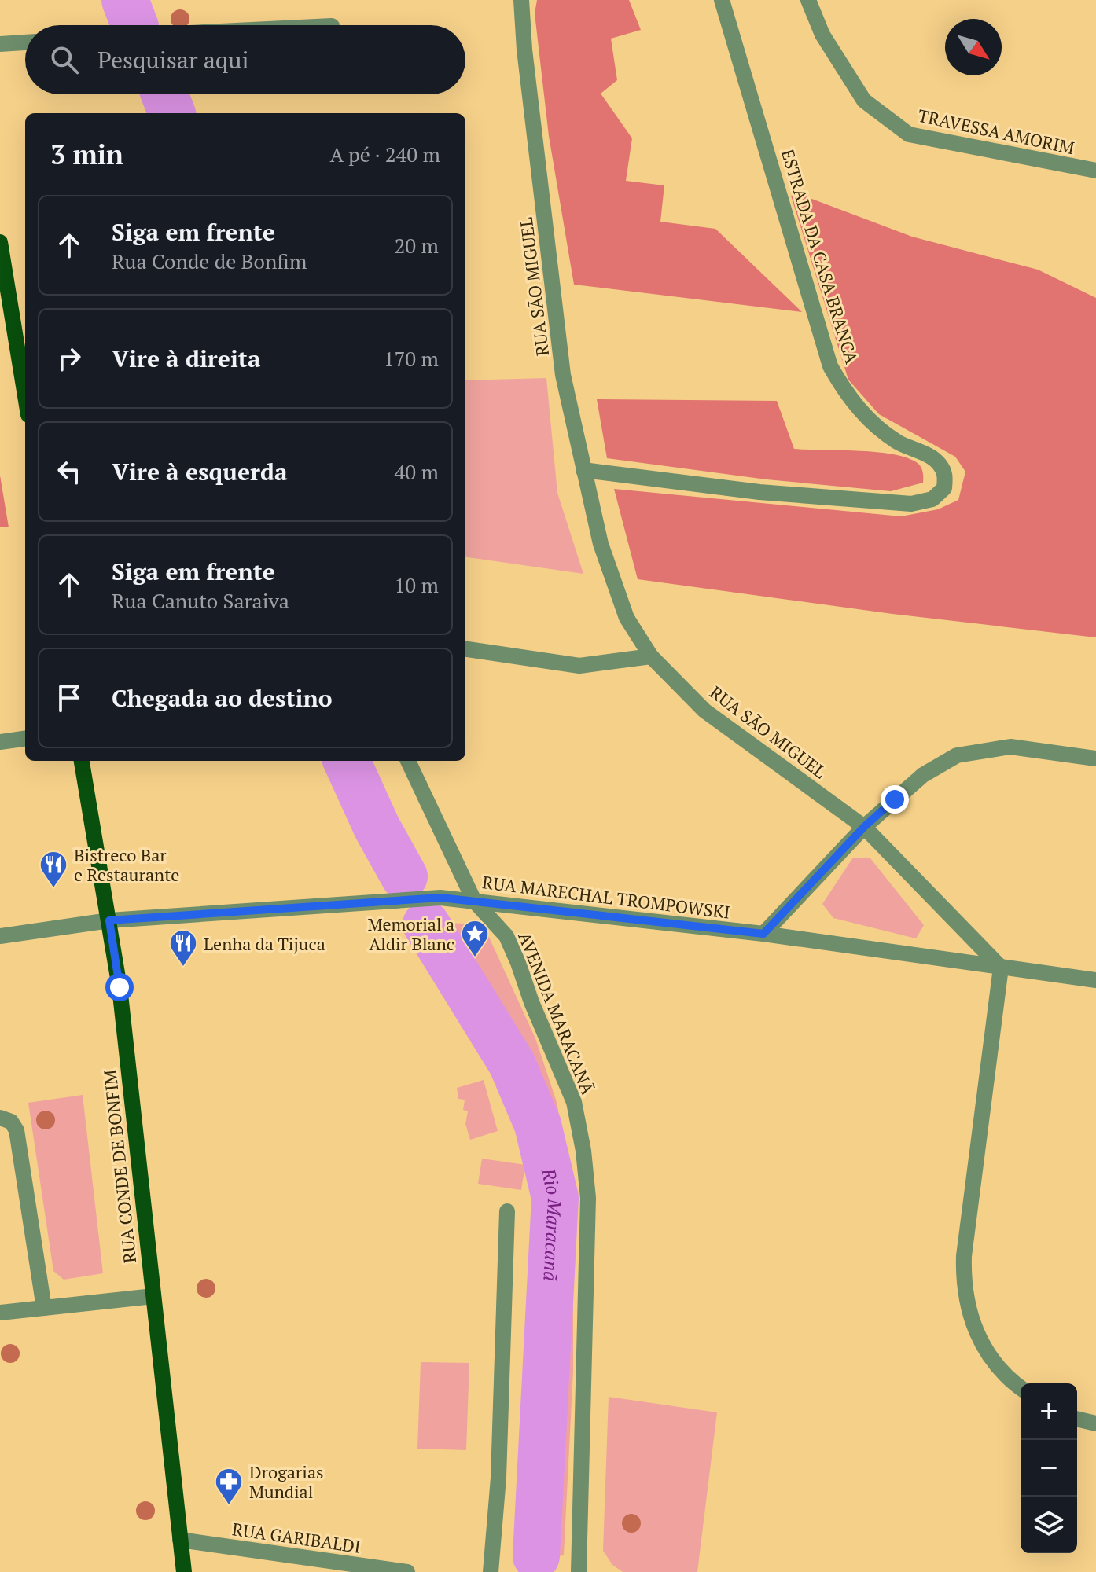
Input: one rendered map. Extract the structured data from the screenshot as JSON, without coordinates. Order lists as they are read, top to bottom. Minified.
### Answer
{"streets":{"main road":["RUA CONDE DE BONFIM"],"street":["TRAVESSA AMORIM","ESTRADA DA CASA BRANCA","RUA SÃO MIGUEL","RUA MARECHAL TROMPOWSKI","AVENIDA MARACANÃ","RUA GARIBALDI"]},"crossings":[["ESTRADA DA CASA BRANCA","RUA SÃO MIGUEL"],["RUA SÃO MIGUEL","RUA MARECHAL TROMPOWSKI"],["RUA MARECHAL TROMPOWSKI","AVENIDA MARACANÃ"],["RUA MARECHAL TROMPOWSKI","RUA CONDE DE BONFIM"],["RUA CONDE DE BONFIM","RUA GARIBALDI"]],"water":["Rio Maracanã"],"places":{"restaurant":["Bistreco Bar e Restaurante","Lenha da Tijuca"],"place":["Memorial a Aldir Blanc"],"pharmacy":["Drogarias Mundial"]},"north":"bottom right","page":{"search":"Pesquisar aqui","heading":["3 min","A pé · 240 m"],"list":[["Siga em frente","Rua Conde de Bonfim","20 m"],["Vire à direita","170 m"],["Vire à esquerda","40 m"],["Siga em frente","Rua Canuto Saraiva","10 m"],"Chegada ao destino"],"map_buttons":["+","−"]}}
